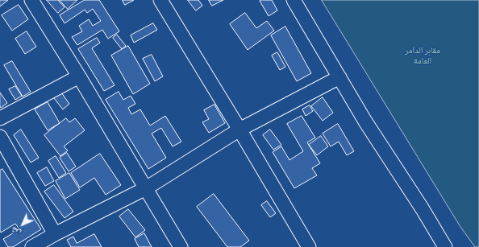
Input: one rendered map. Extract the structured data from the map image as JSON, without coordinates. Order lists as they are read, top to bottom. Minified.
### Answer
{"parks":["مقابر الدامر العامة"],"north":"bottom left"}
